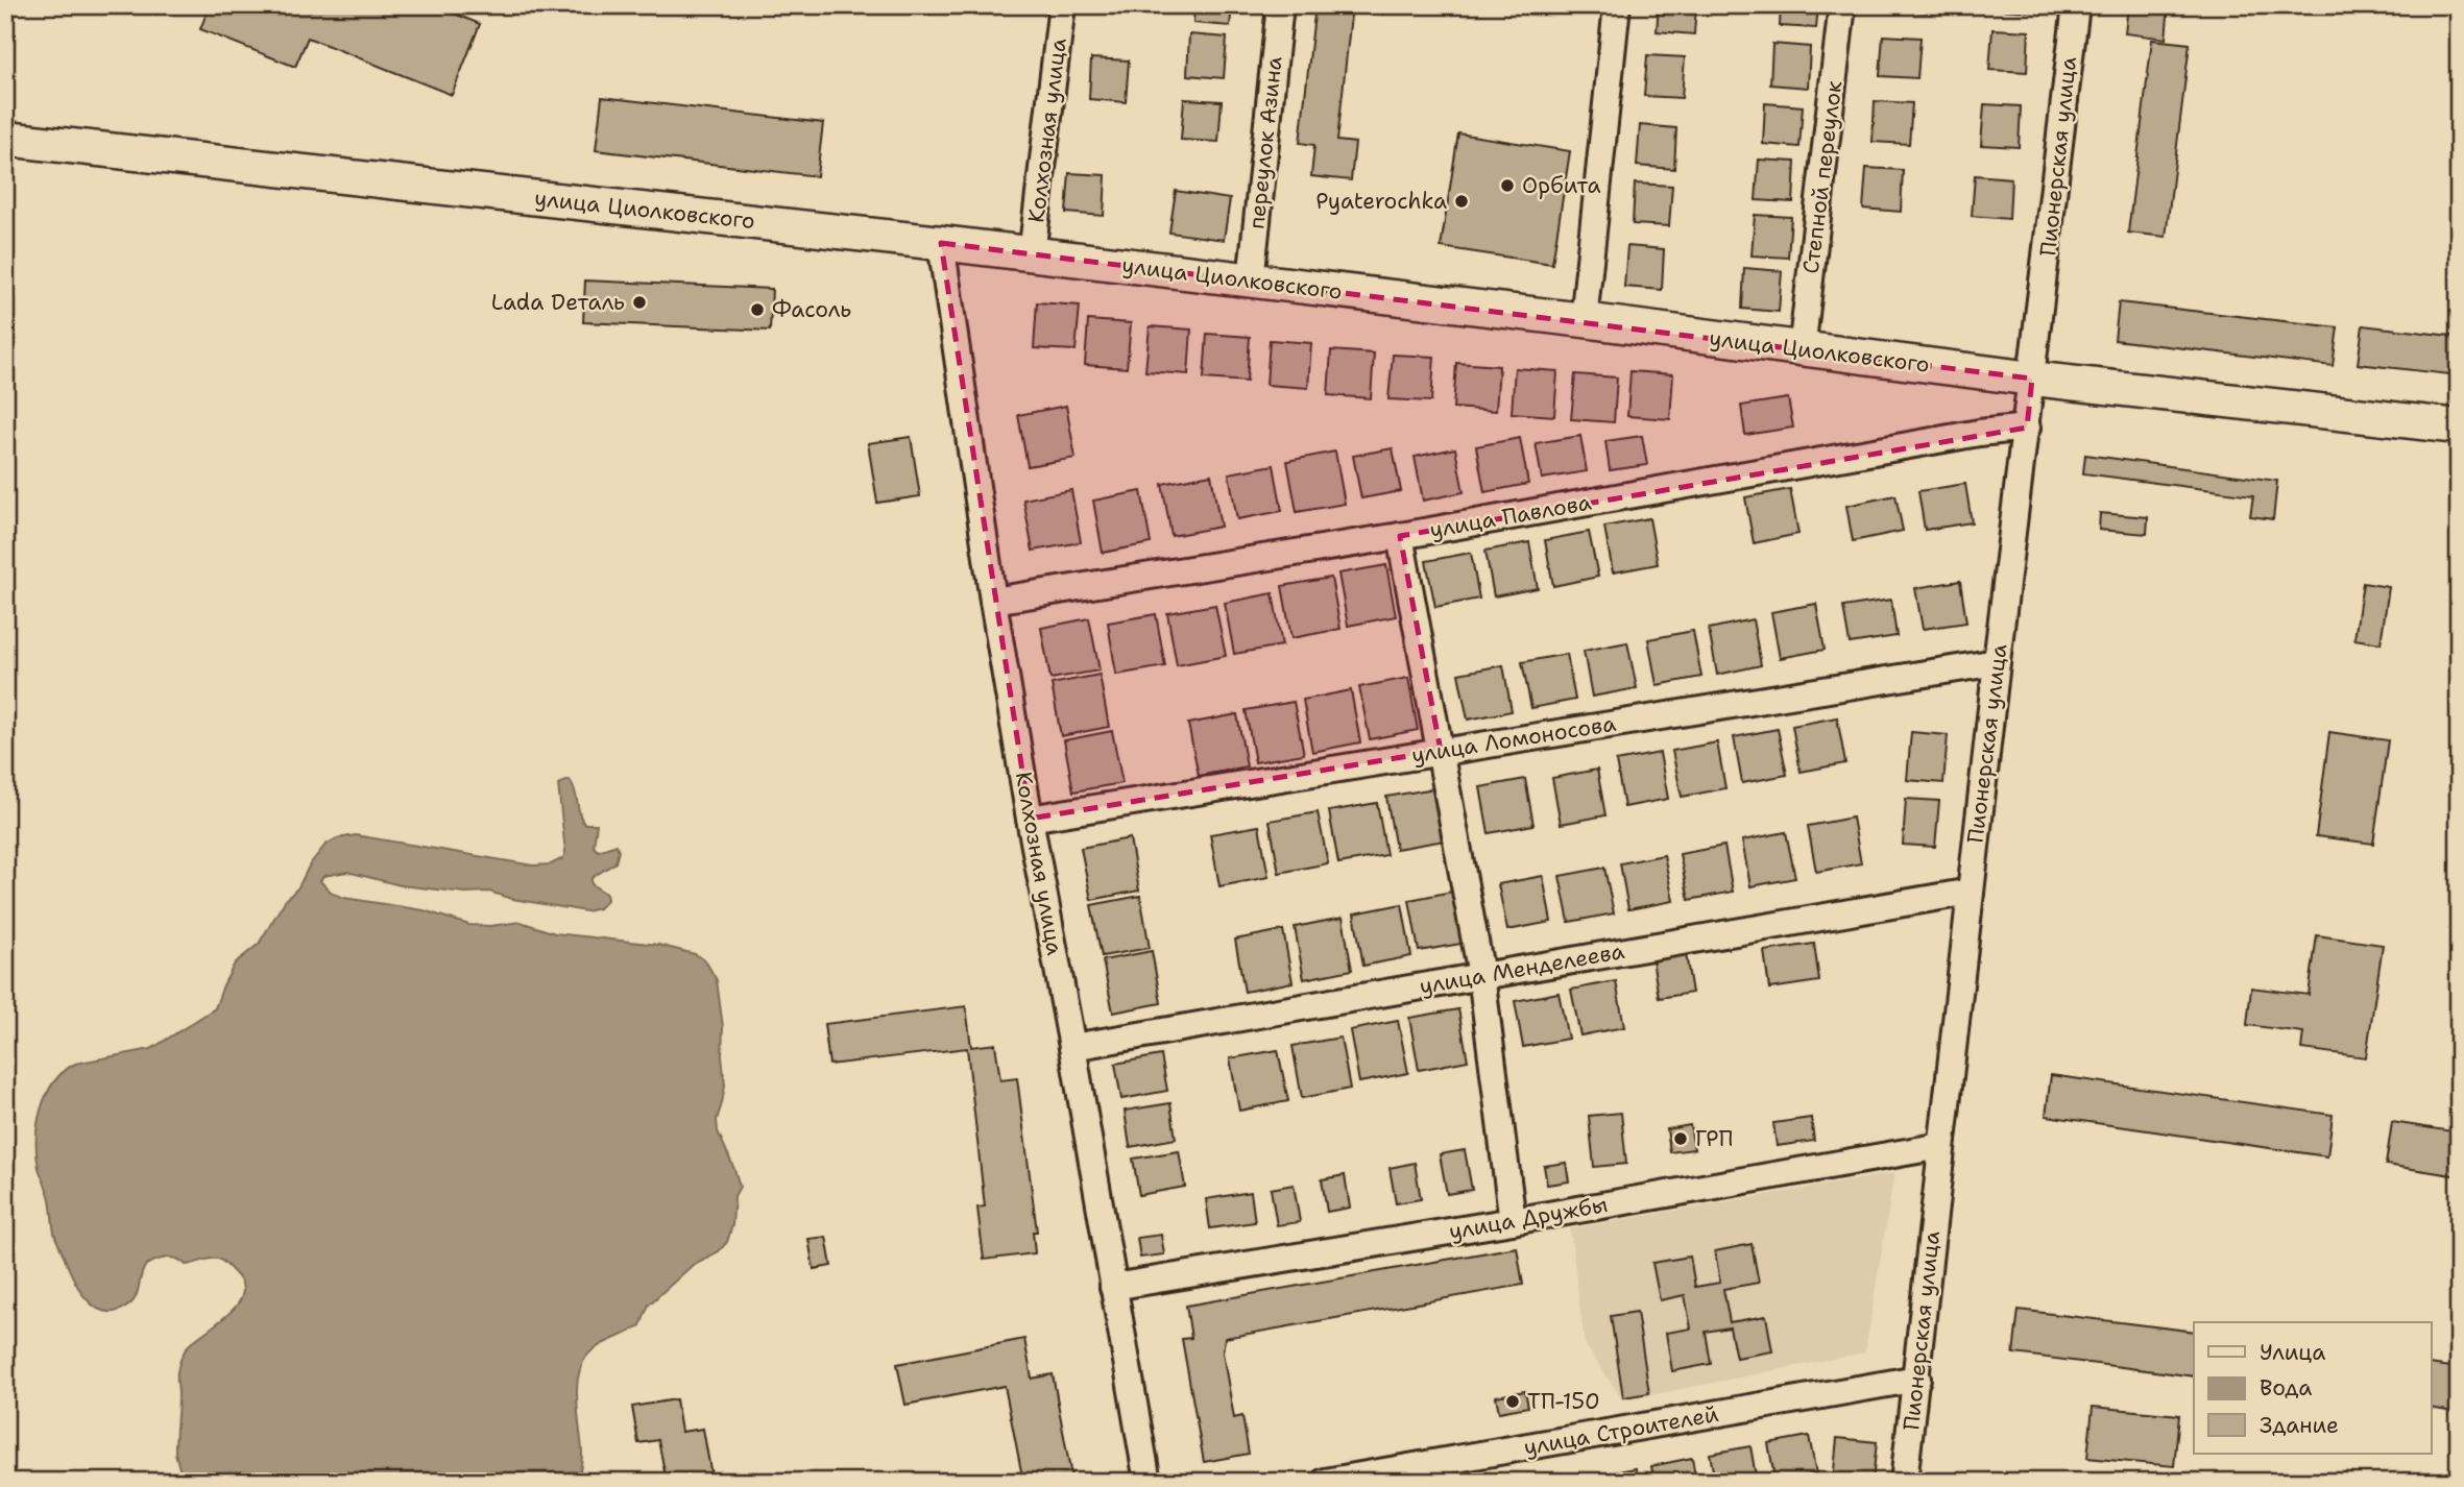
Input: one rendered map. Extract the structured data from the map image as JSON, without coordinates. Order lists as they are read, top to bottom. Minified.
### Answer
{"streets":{"main road":["улица Циолковского"],"street":["Колхозная улица","переулок Азина","Пионерская улица","Степной переулок","улица Павлова","улица Ломоносова","улица Менделеева","улица Дружбы","улица Строителей"]},"crossings":[["Колхозная улица","улица Циолковского"],["Колхозная улица","улица Павлова"],["Колхозная улица","улица Ломоносова"],["Колхозная улица","улица Менделеева"],["Колхозная улица","улица Дружбы"],["переулок Азина","улица Циолковского"],["Пионерская улица","улица Циолковского"],["Пионерская улица","улица Павлова"],["Пионерская улица","улица Ломоносова"],["Пионерская улица","улица Менделеева"],["Пионерская улица","улица Дружбы"],["Пионерская улица","улица Строителей"],["Степной переулок","улица Циолковского"]],"places":["Орбита","Pyaterochka","Lada Dеталь","Фасоль","ГРП","ТП-150"],"legend":["Улица","Вода","Здание"]}
